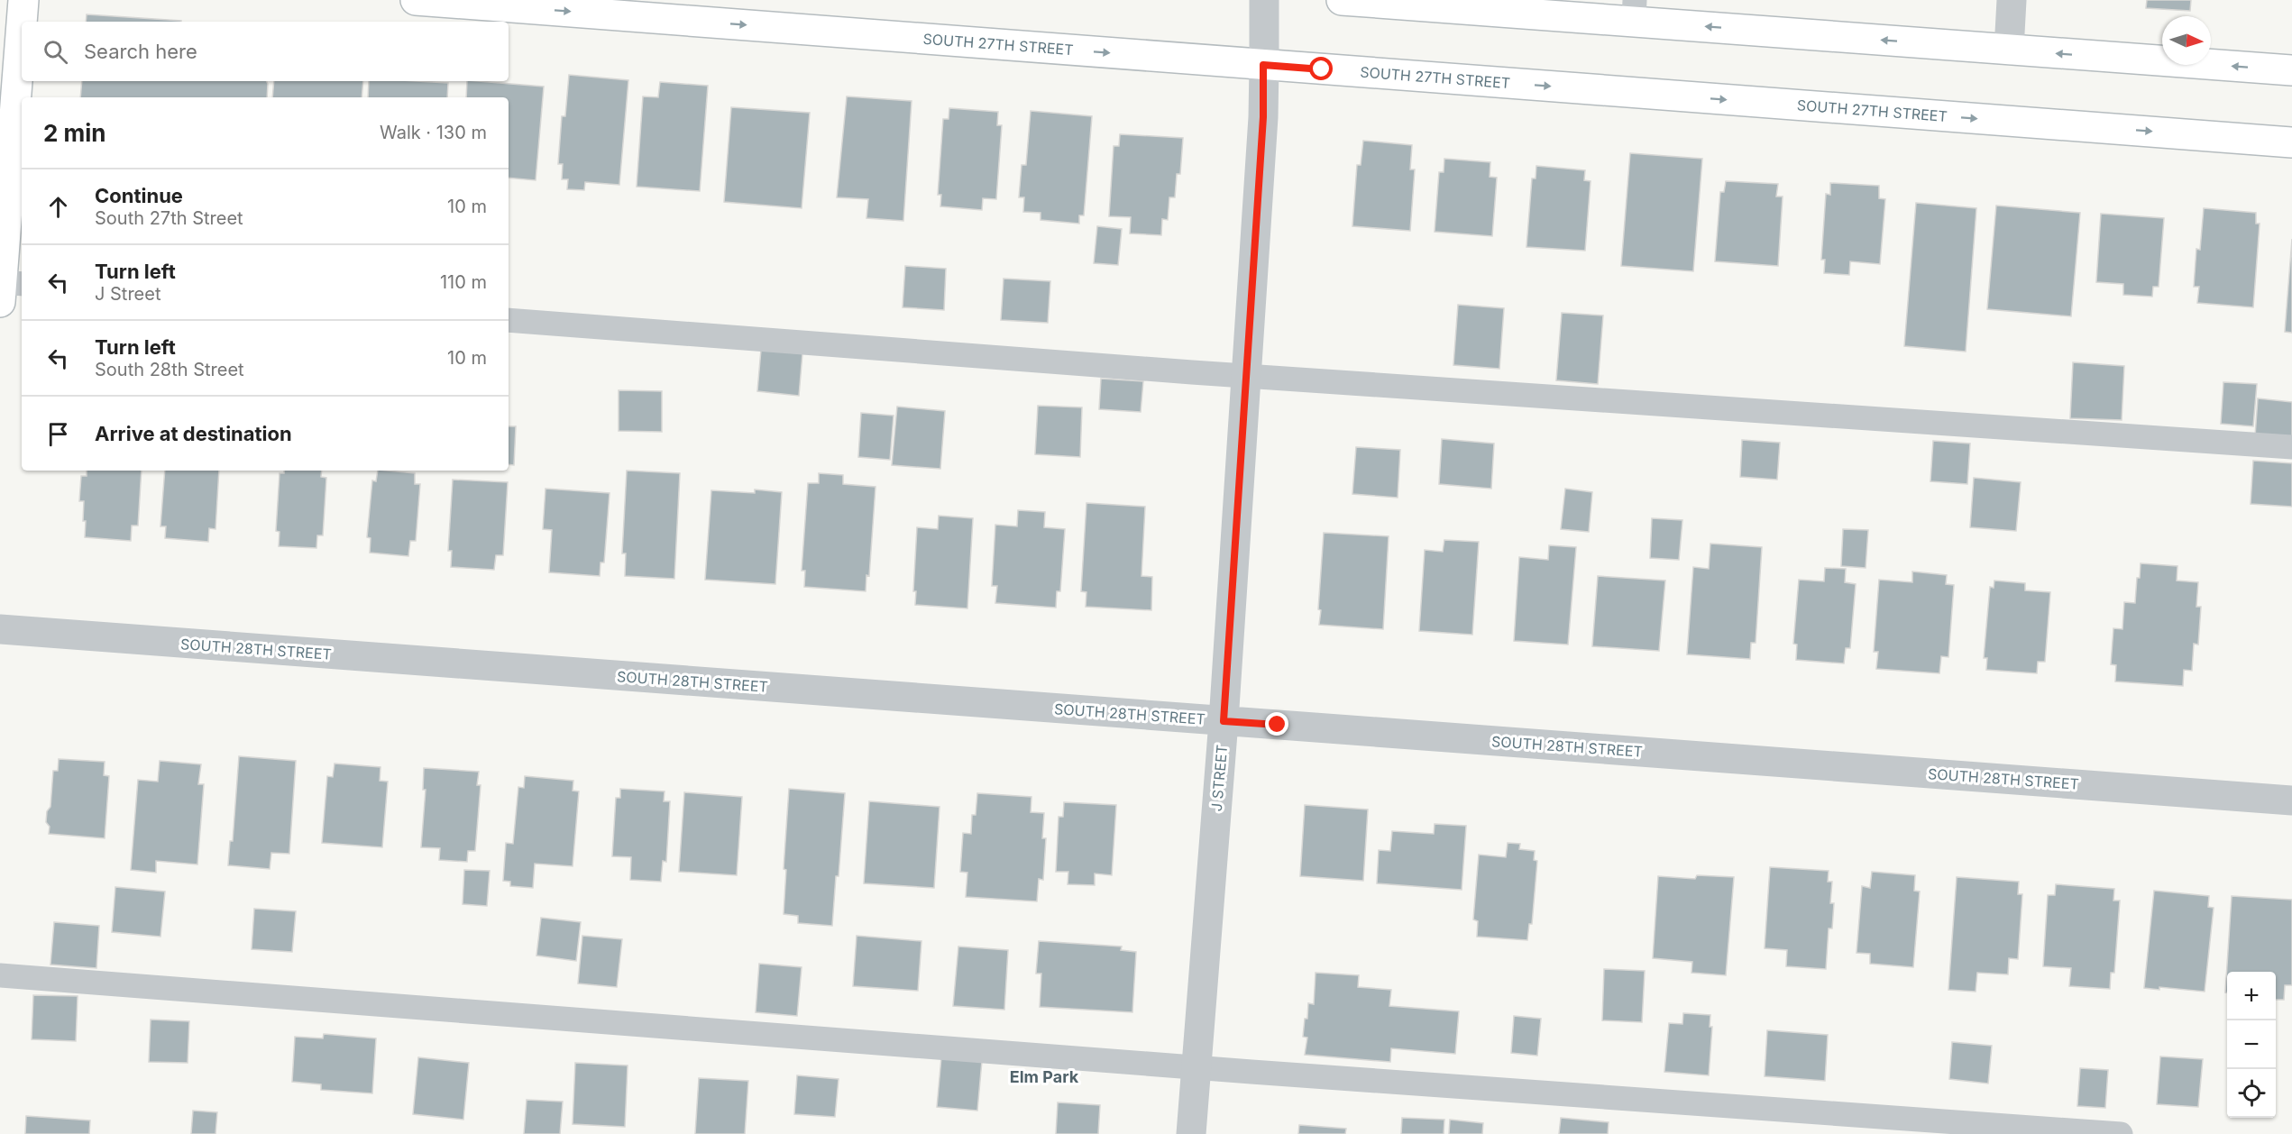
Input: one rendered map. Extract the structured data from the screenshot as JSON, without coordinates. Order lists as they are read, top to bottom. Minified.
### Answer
{"streets":{"main road":["SOUTH 27TH STREET"],"street":["SOUTH 28TH STREET","J STREET"]},"crossings":[["SOUTH 27TH STREET","J STREET"],["SOUTH 28TH STREET","J STREET"]],"districts":["Elm Park"],"north":"right","page":{"search":"Search here","heading":["2 min","Walk · 130 m"],"list":[["Continue","South 27th Street","10 m"],["Turn left","J Street","110 m"],["Turn left","South 28th Street","10 m"],"Arrive at destination"],"map_buttons":["+","−"]}}
